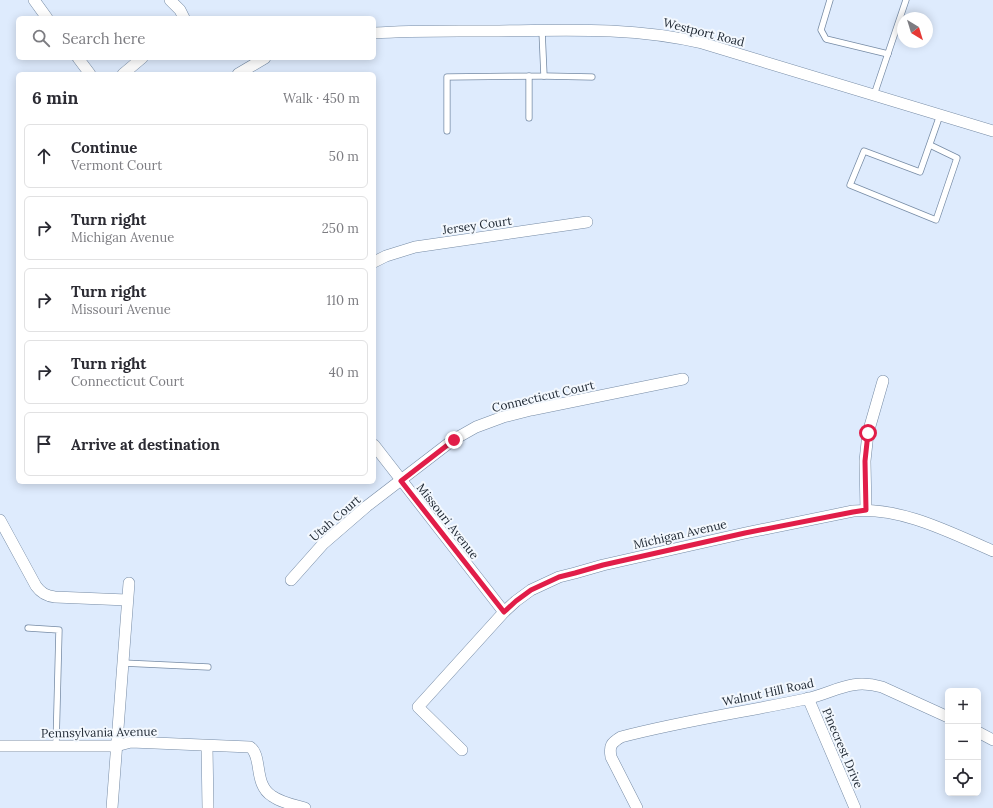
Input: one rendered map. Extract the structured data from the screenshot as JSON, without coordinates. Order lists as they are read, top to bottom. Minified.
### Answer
{"streets":{"street":["Westport Road","Jersey Court","Connecticut Court","Utah Court","Missouri Avenue","Michigan Avenue","Walnut Hill Road","Pennsylvania Avenue","Pinecrest Drive"]},"crossings":[["Connecticut Court","Utah Court"],["Connecticut Court","Missouri Avenue"],["Utah Court","Missouri Avenue"],["Missouri Avenue","Michigan Avenue"],["Walnut Hill Road","Pinecrest Drive"]],"north":"bottom right","page":{"search":"Search here","heading":["6 min","Walk · 450 m"],"list":[["Continue","Vermont Court","50 m"],["Turn right","Michigan Avenue","250 m"],["Turn right","Missouri Avenue","110 m"],["Turn right","Connecticut Court","40 m"],"Arrive at destination"],"map_buttons":["+","−"]}}
